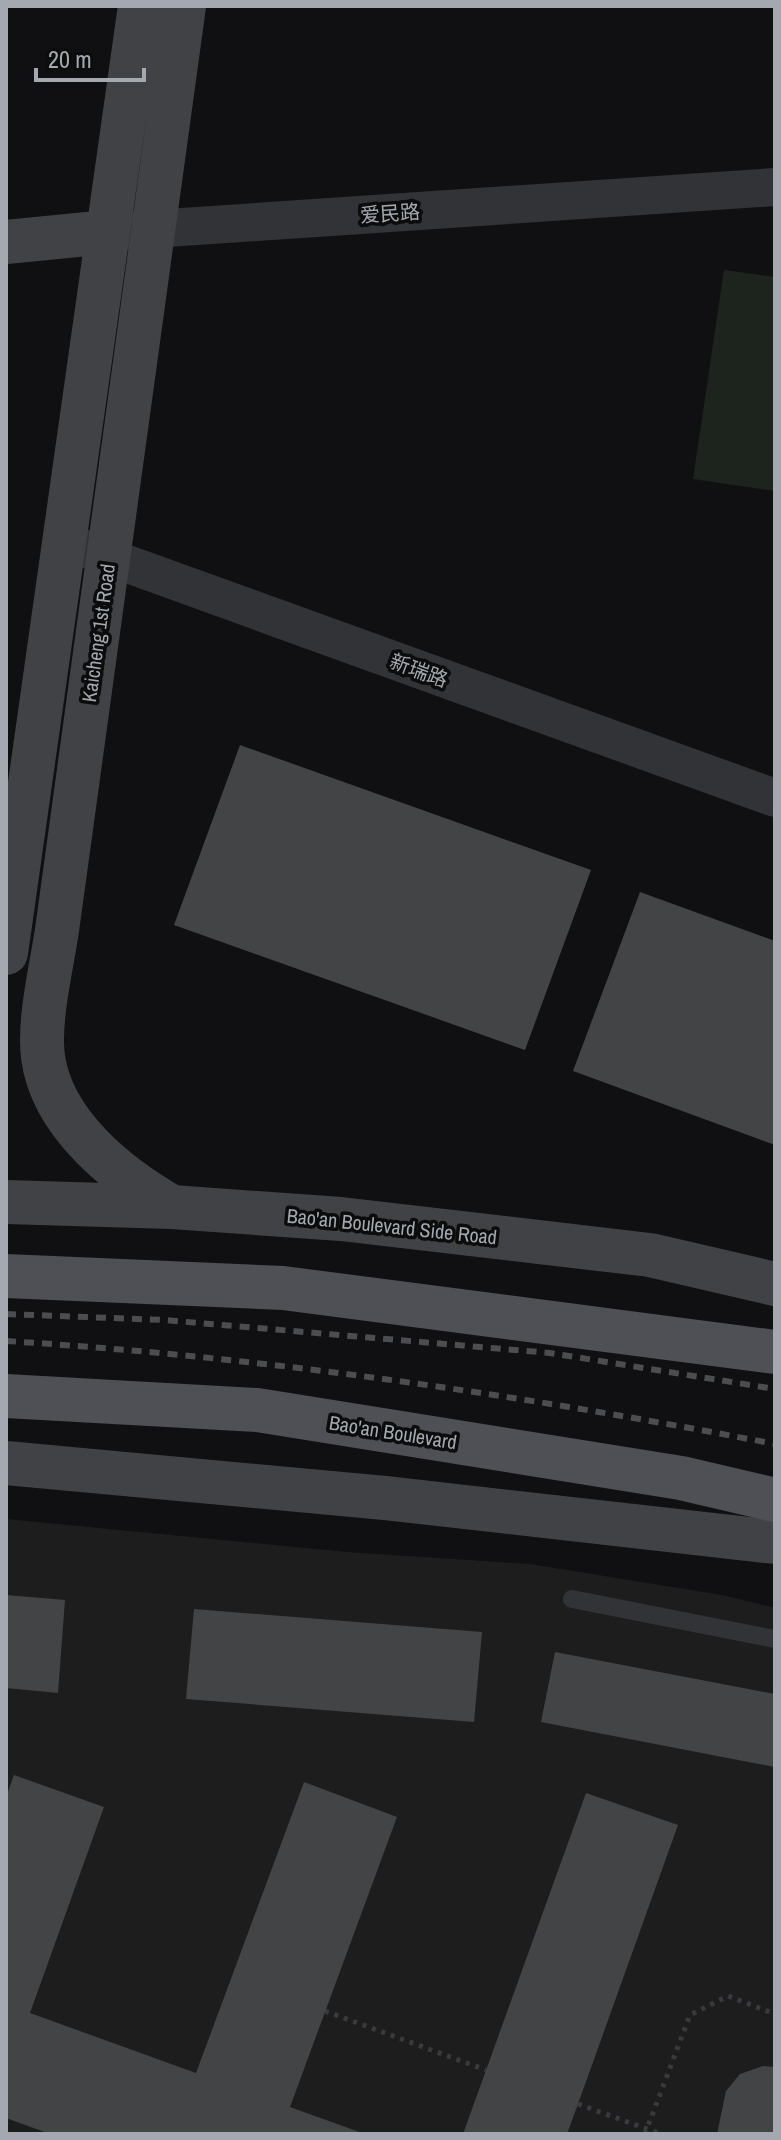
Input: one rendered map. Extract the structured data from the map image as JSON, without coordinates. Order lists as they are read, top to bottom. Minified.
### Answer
{"streets":{"main road":["Bao'an Boulevard"],"street":["爱民路","Kaicheng 1st Road","新瑞路","Bao'an Boulevard Side Road"]},"crossings":[["爱民路","Kaicheng 1st Road"],["Kaicheng 1st Road","新瑞路"],["Kaicheng 1st Road","Bao'an Boulevard Side Road"]],"scale_bar":"20 m"}
